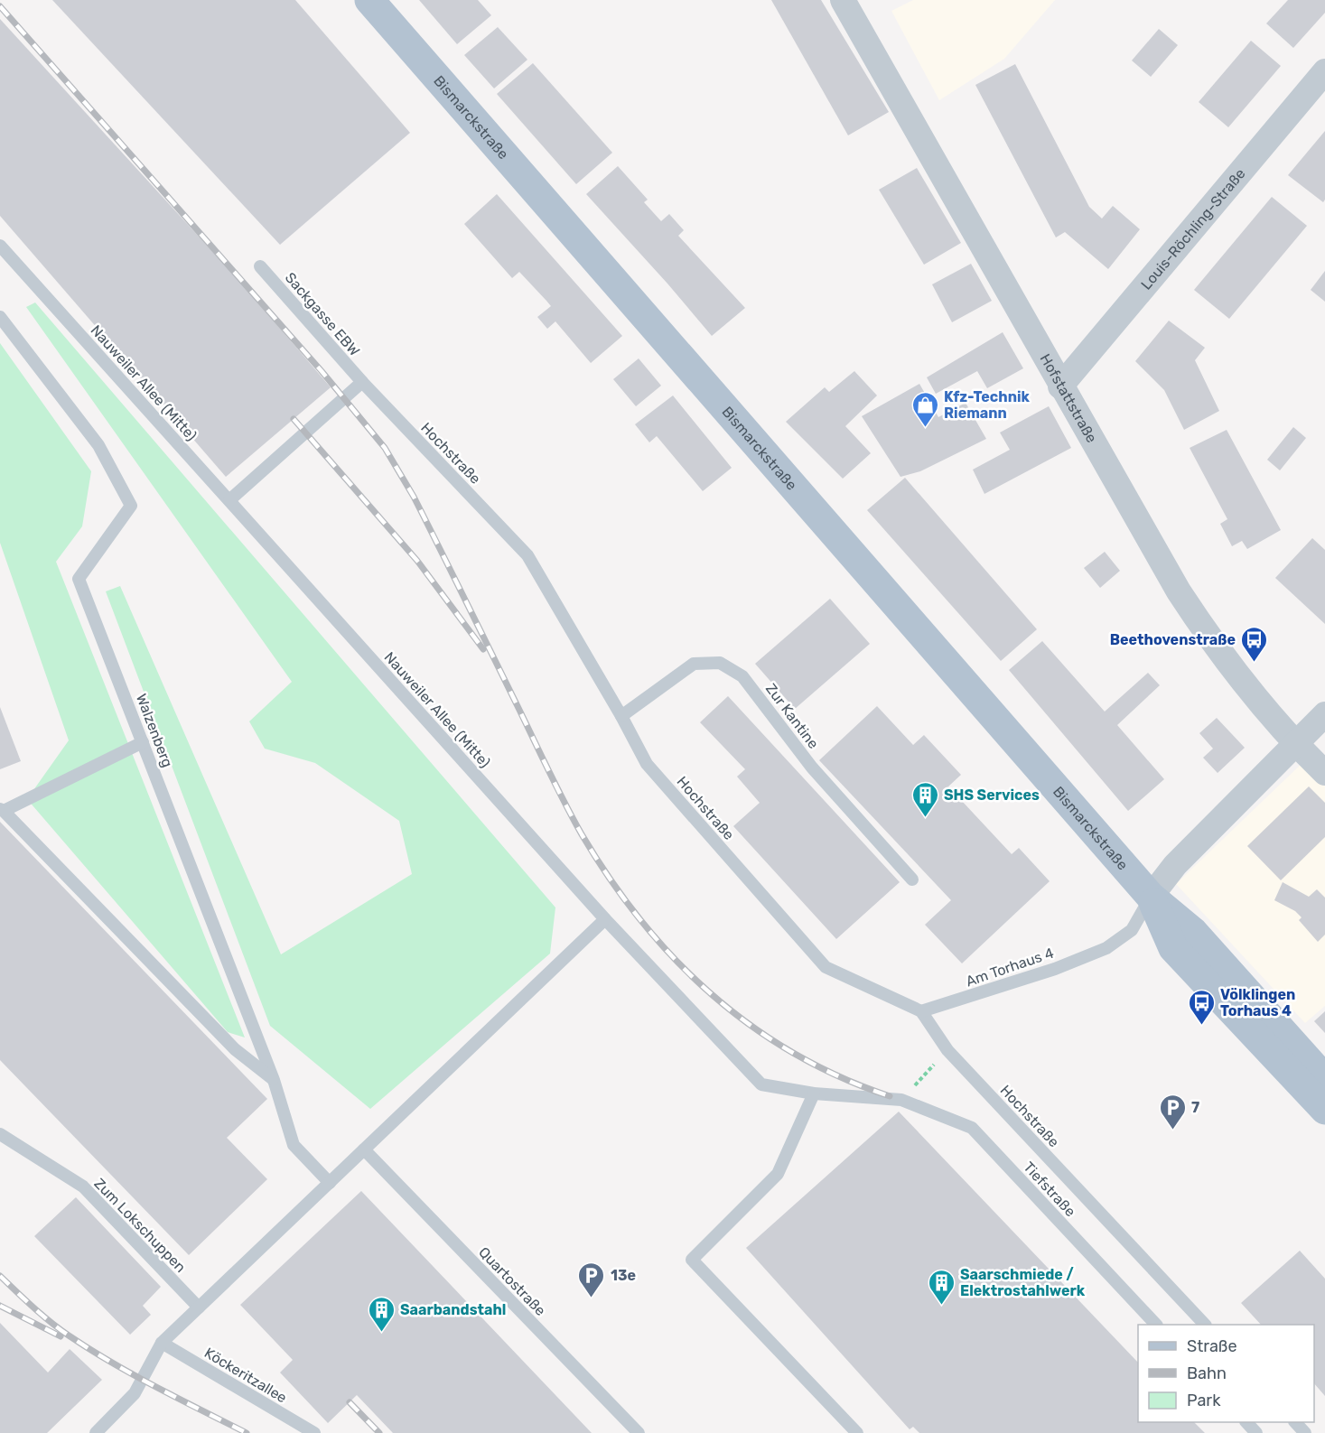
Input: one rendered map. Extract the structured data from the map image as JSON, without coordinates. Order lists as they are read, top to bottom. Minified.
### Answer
{"streets":{"main road":["Bismarckstraße"],"street":["Louis-Röchling-Straße","Hofstattstraße"],"lane":["Sackgasse EBW","Nauweiler Allee (Mitte)","Hochstraße","Zur Kantine","Walzenberg","Am Torhaus 4","Tiefstraße","Zum Lokschuppen","Quartostraße","Köckeritzallee"]},"crossings":[["Bismarckstraße","Am Torhaus 4"],["Louis-Röchling-Straße","Hofstattstraße"],["Sackgasse EBW","Hochstraße"],["Nauweiler Allee (Mitte)","Tiefstraße"],["Hochstraße","Zur Kantine"],["Hochstraße","Am Torhaus 4"]],"places":{"shop":["Kfz-Technik Riemann"],"bus stop":["Beethovenstraße","Völklingen Torhaus 4"],"building":["SHS Services","Saarschmiede / Elektrostahlwerk","Saarbandstahl"],"parking":["7","13e"]},"legend":["Straße","Bahn","Park"]}
